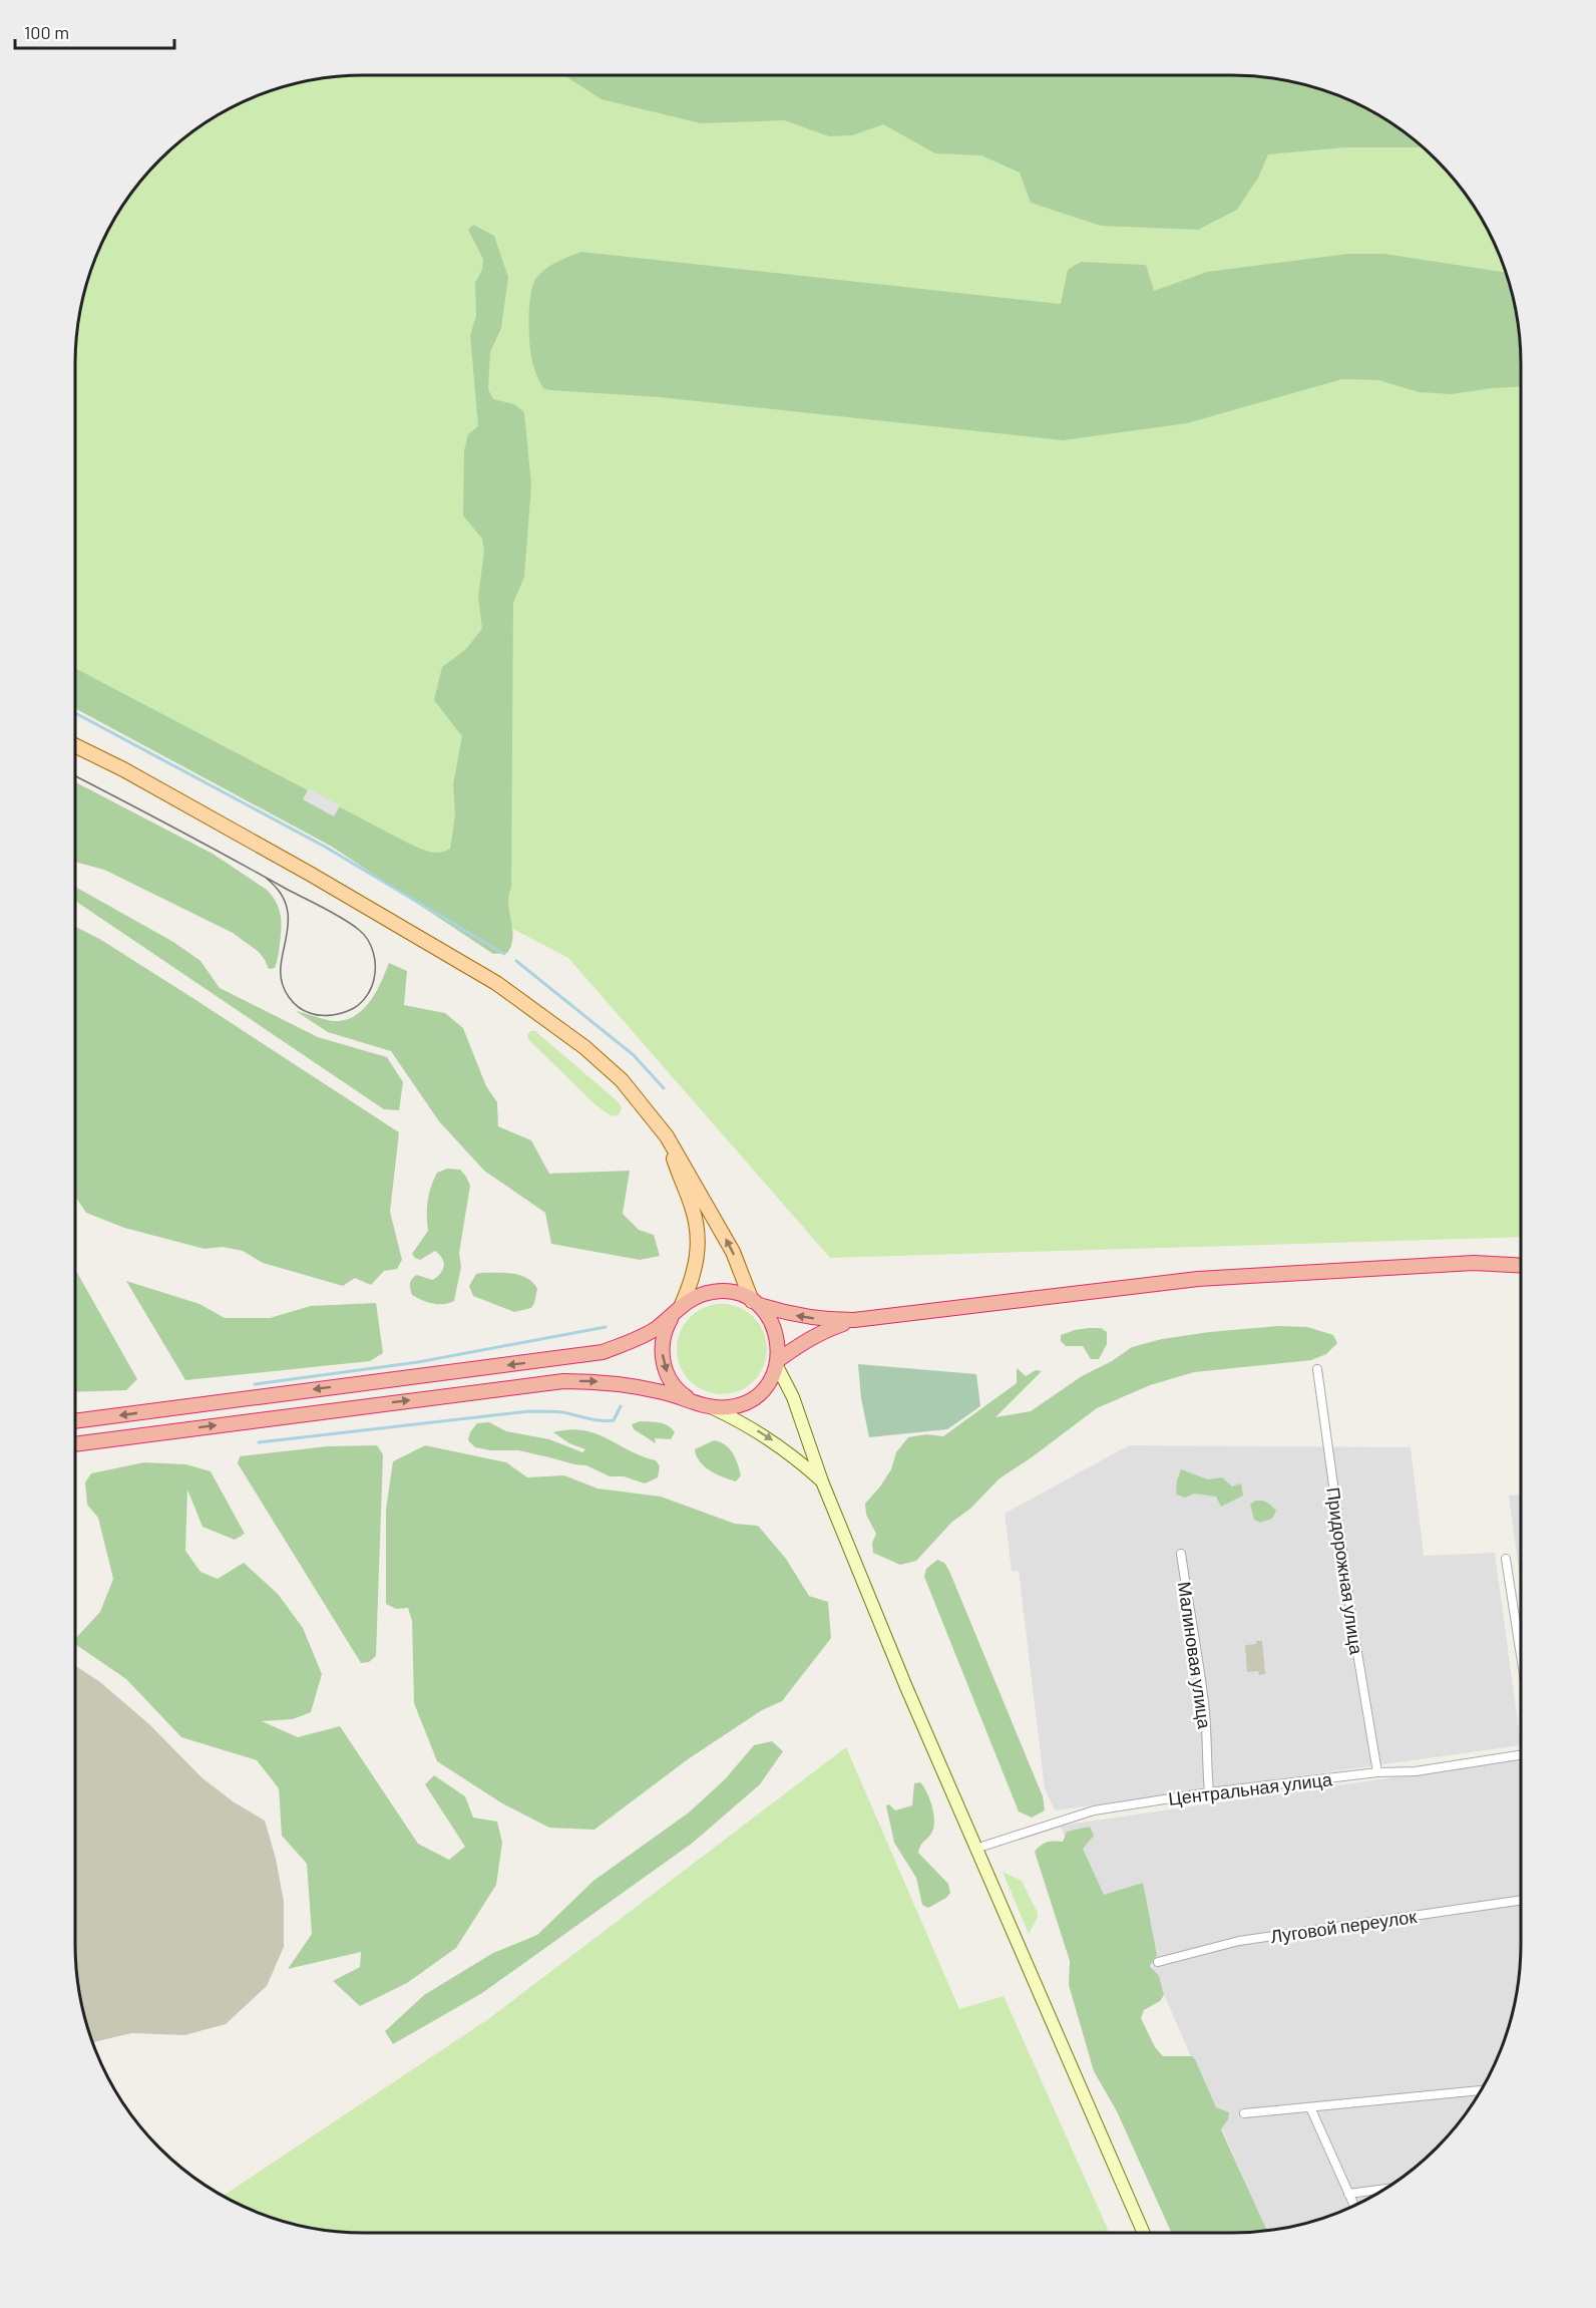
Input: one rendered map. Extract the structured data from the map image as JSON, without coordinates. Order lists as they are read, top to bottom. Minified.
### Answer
{"streets":{"street":["Придорожная улица","Малиновая улица","Центральная улица","Луговой переулок"]},"crossings":[["Придорожная улица","Центральная улица"],["Малиновая улица","Центральная улица"]],"scale_bar":"100 m"}
